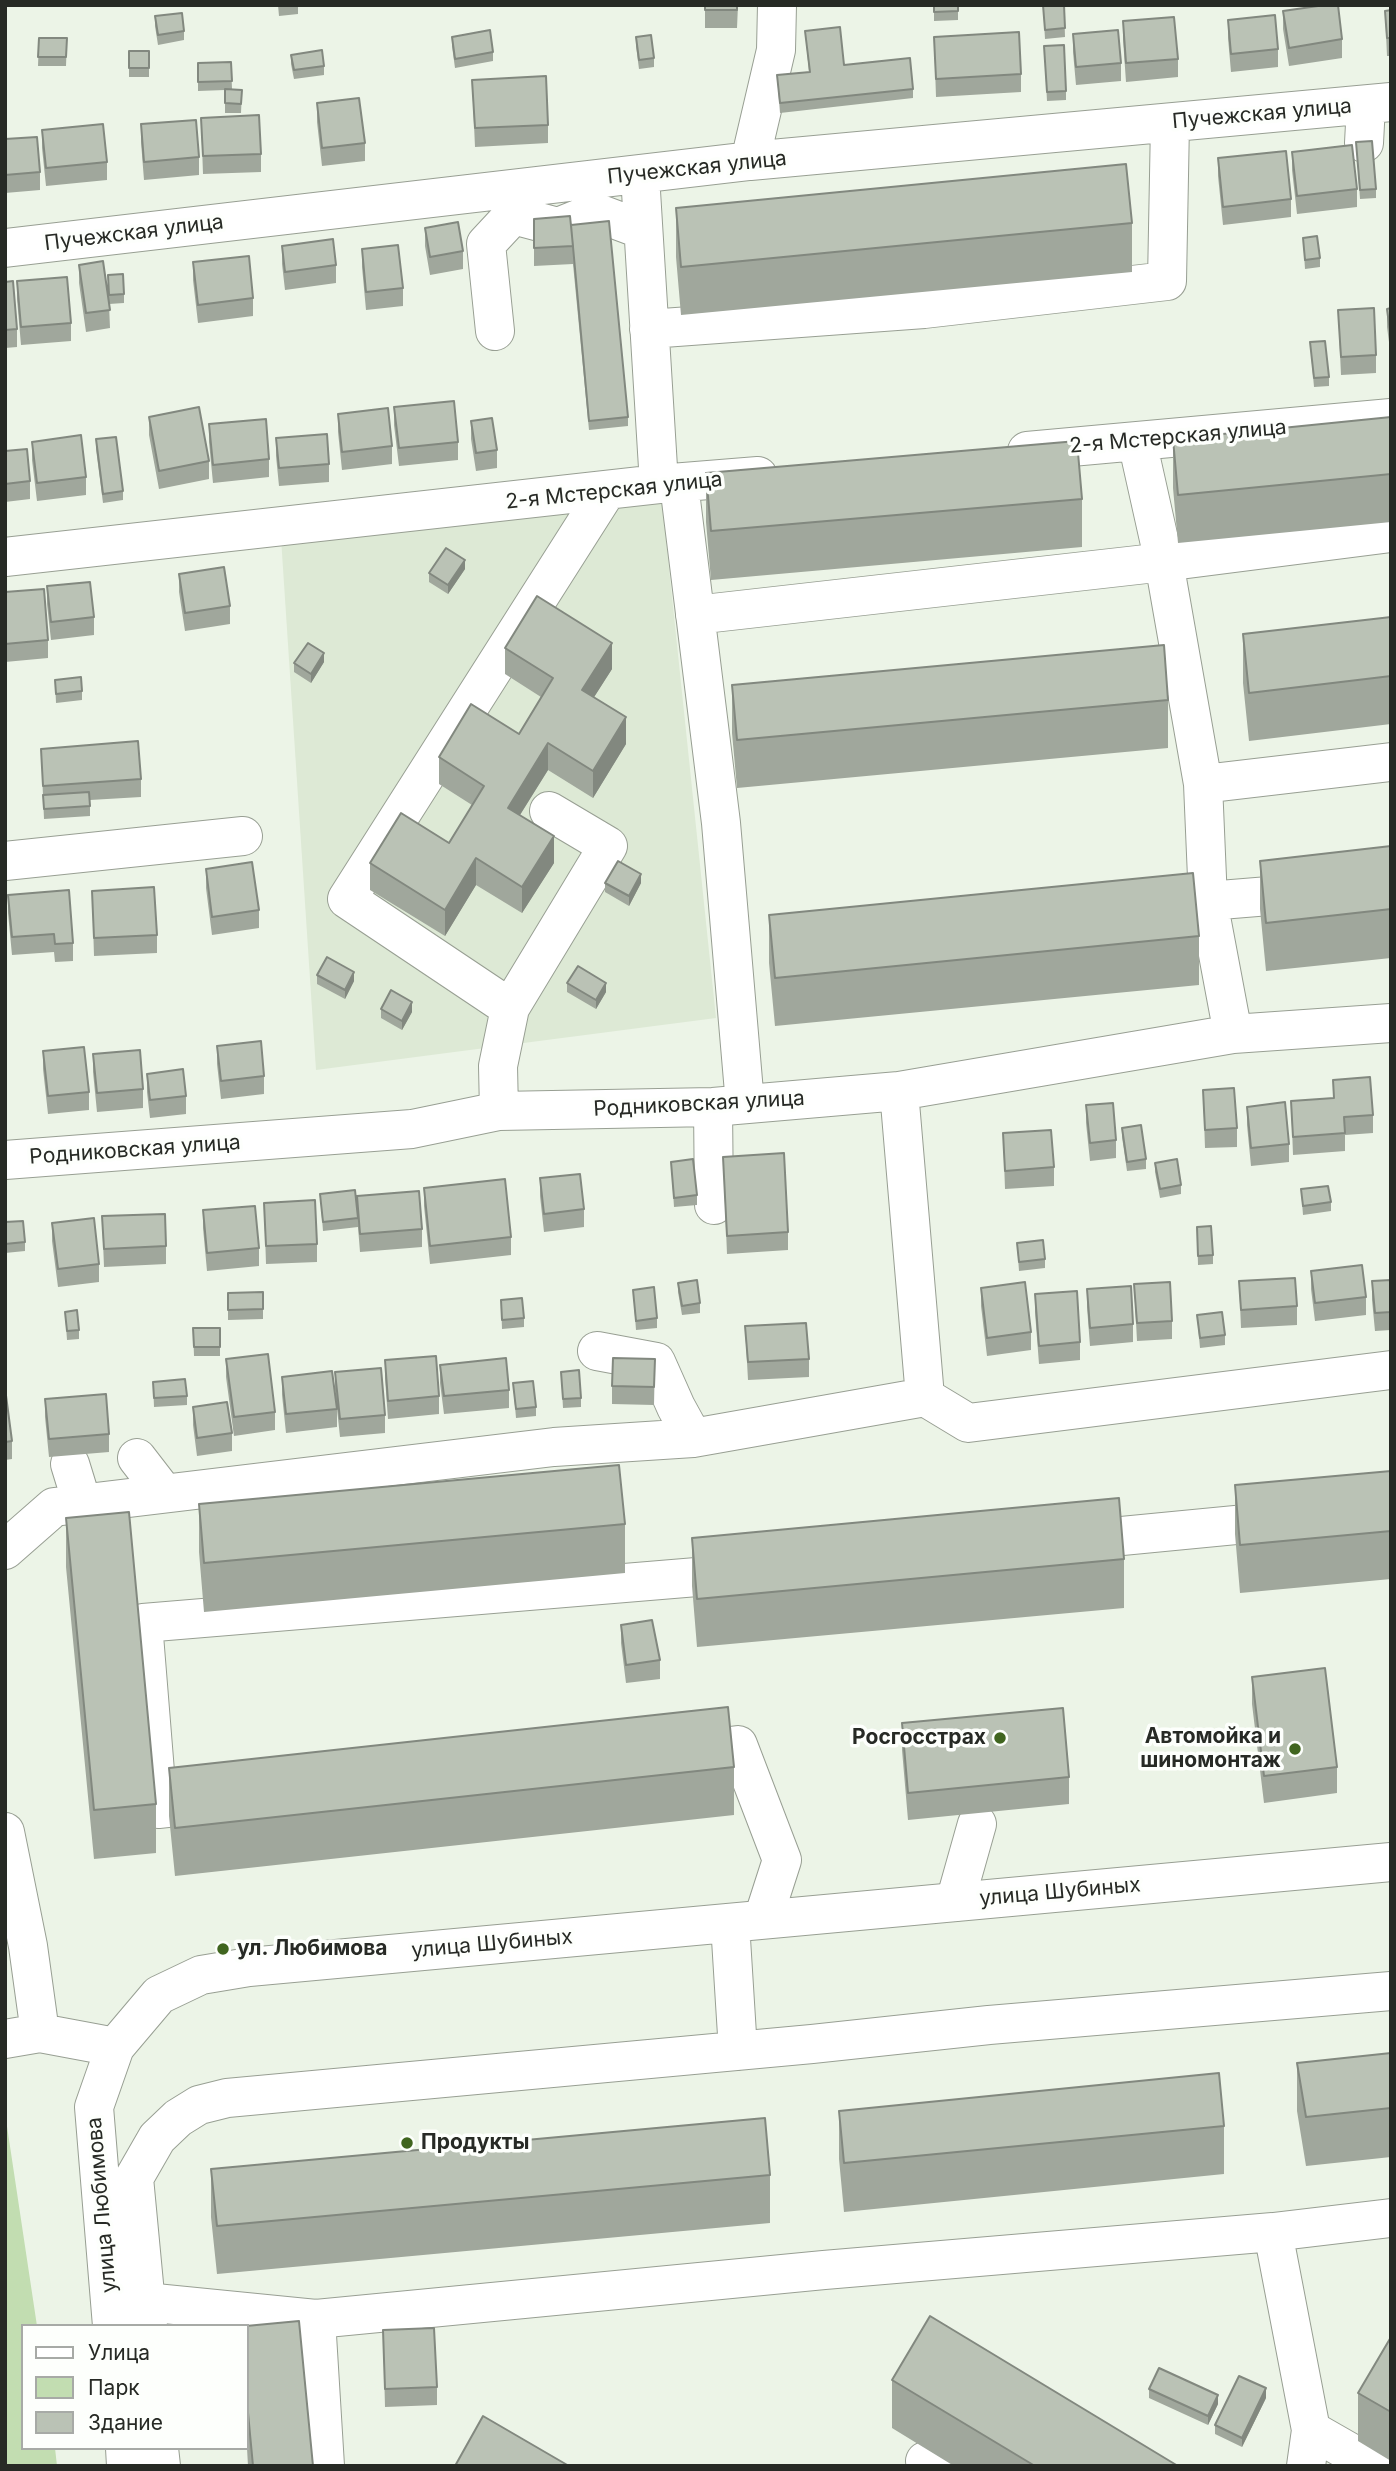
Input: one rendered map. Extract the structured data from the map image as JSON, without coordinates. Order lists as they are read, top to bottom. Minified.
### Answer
{"streets":{"street":["Пучежская улица","2-я Мстерская улица","Родниковская улица","улица Шубиных","улица Любимова"]},"crossings":[["улица Шубиных","улица Любимова"]],"places":["Росгосстрах","Автомойка и шиномонтаж","ул. Любимова","Продукты"],"legend":["Улица","Парк","Здание"]}
